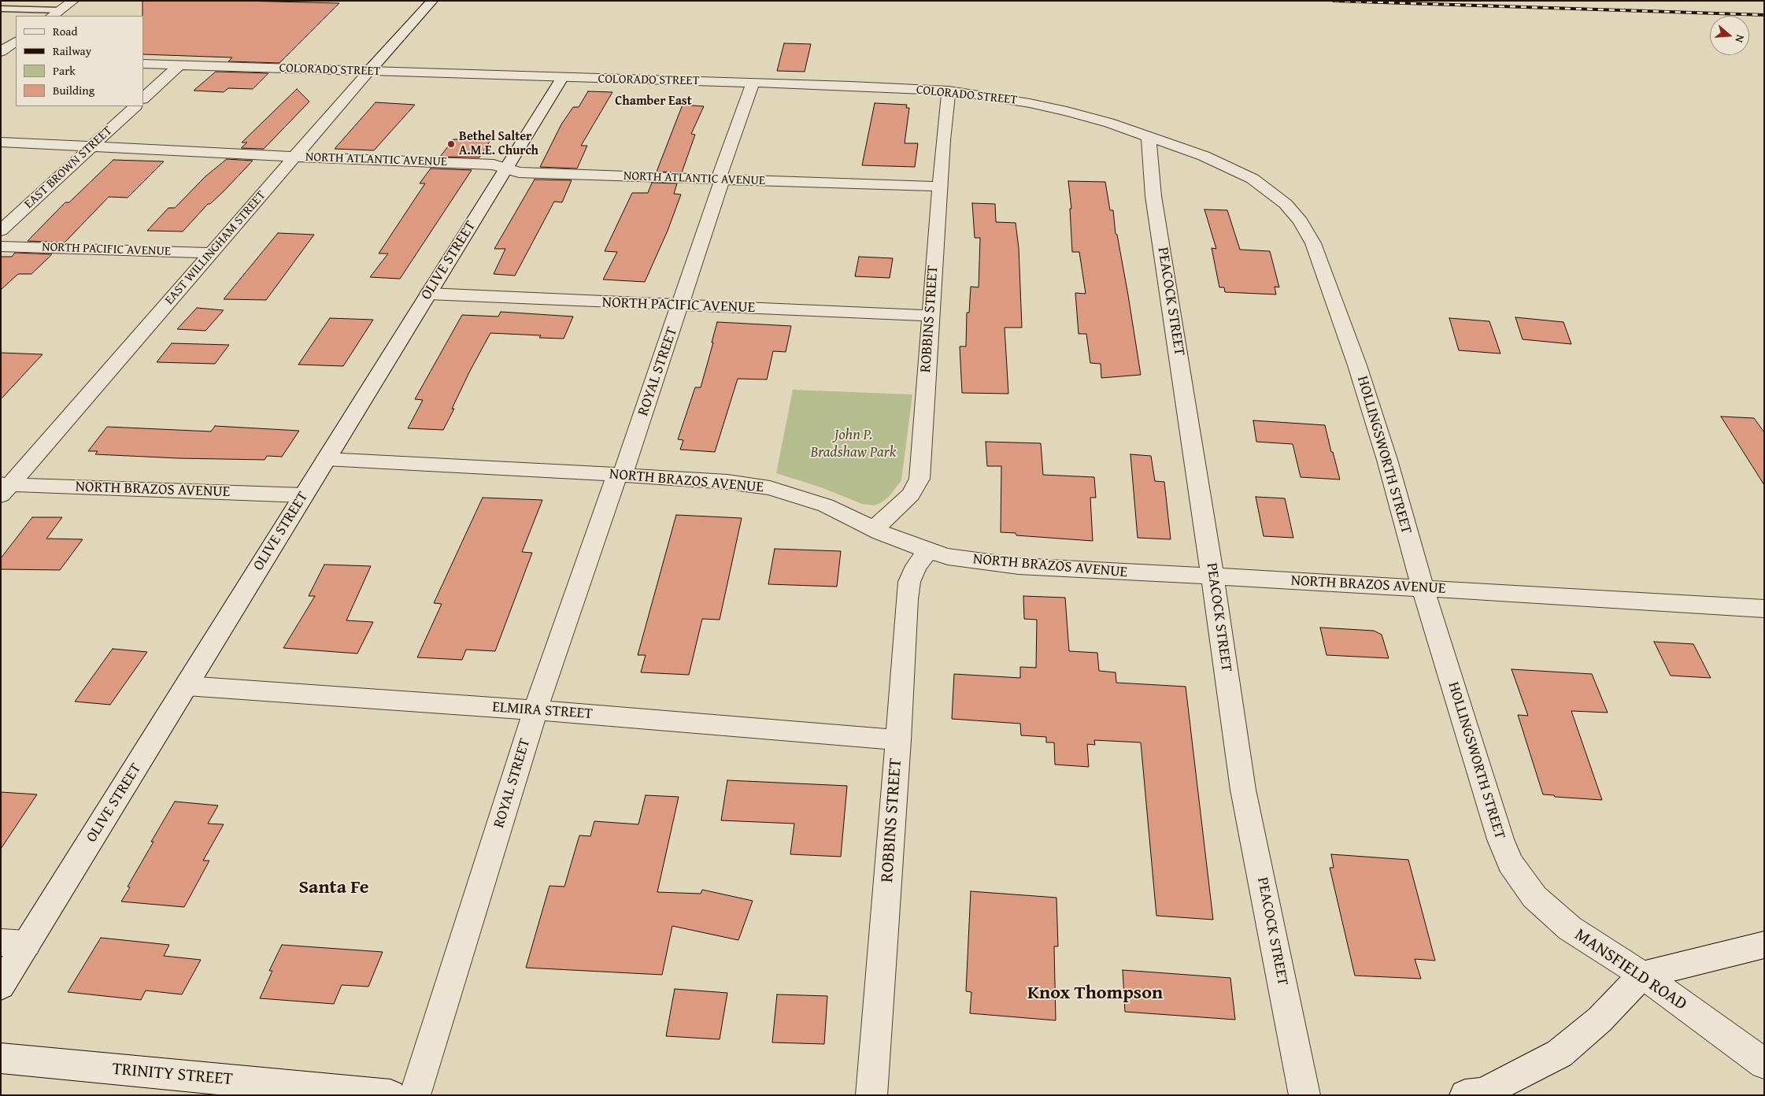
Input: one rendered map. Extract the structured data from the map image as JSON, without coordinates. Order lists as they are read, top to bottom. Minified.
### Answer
{"streets":{"street":["COLORADO STREET","NORTH ATLANTIC AVENUE","EAST BROWN STREET","EAST WILLINGHAM STREET","NORTH PACIFIC AVENUE","OLIVE STREET","PEACOCK STREET","ROBBINS STREET","ROYAL STREET","HOLLINGSWORTH STREET","NORTH BRAZOS AVENUE","ELMIRA STREET","MANSFIELD ROAD","TRINITY STREET"]},"crossings":[["COLORADO STREET","EAST WILLINGHAM STREET"],["COLORADO STREET","OLIVE STREET"],["COLORADO STREET","PEACOCK STREET"],["COLORADO STREET","ROBBINS STREET"],["COLORADO STREET","ROYAL STREET"],["COLORADO STREET","HOLLINGSWORTH STREET"],["NORTH ATLANTIC AVENUE","EAST BROWN STREET"],["NORTH ATLANTIC AVENUE","EAST WILLINGHAM STREET"],["NORTH ATLANTIC AVENUE","OLIVE STREET"],["NORTH ATLANTIC AVENUE","ROBBINS STREET"],["NORTH ATLANTIC AVENUE","ROYAL STREET"],["EAST WILLINGHAM STREET","NORTH PACIFIC AVENUE"],["EAST WILLINGHAM STREET","NORTH BRAZOS AVENUE"],["NORTH PACIFIC AVENUE","OLIVE STREET"],["NORTH PACIFIC AVENUE","ROBBINS STREET"],["NORTH PACIFIC AVENUE","ROYAL STREET"],["OLIVE STREET","NORTH BRAZOS AVENUE"],["OLIVE STREET","ELMIRA STREET"],["PEACOCK STREET","HOLLINGSWORTH STREET"],["PEACOCK STREET","NORTH BRAZOS AVENUE"],["ROBBINS STREET","NORTH BRAZOS AVENUE"],["ROBBINS STREET","ELMIRA STREET"],["ROYAL STREET","NORTH BRAZOS AVENUE"],["ROYAL STREET","ELMIRA STREET"],["HOLLINGSWORTH STREET","NORTH BRAZOS AVENUE"],["HOLLINGSWORTH STREET","MANSFIELD ROAD"]],"districts":["Chamber East","Santa Fe","Knox Thompson"],"parks":["John P. Bradshaw Park"],"places":["Bethel Salter A.M.E. Church"],"legend":["Road","Railway","Park","Building"],"north":"right"}
